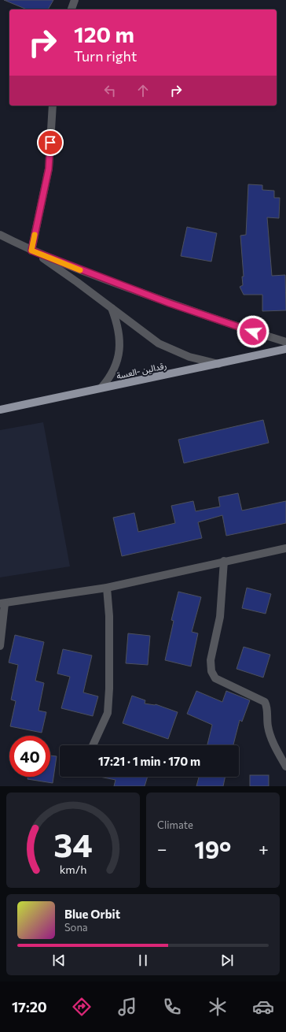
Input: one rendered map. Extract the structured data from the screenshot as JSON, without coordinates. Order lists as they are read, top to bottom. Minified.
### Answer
{"streets":{"main road":["رقدالين -العسة"]},"page":{"turn":["120 m","Turn right"],"limit":"40","trip":"17:21 · 1 min · 170 m","tile":"Climate","heat":["−","19°","+"],"song":["Blue Orbit","Sona"],"tabs":"17:20","gauge":["34","km/h"]}}
